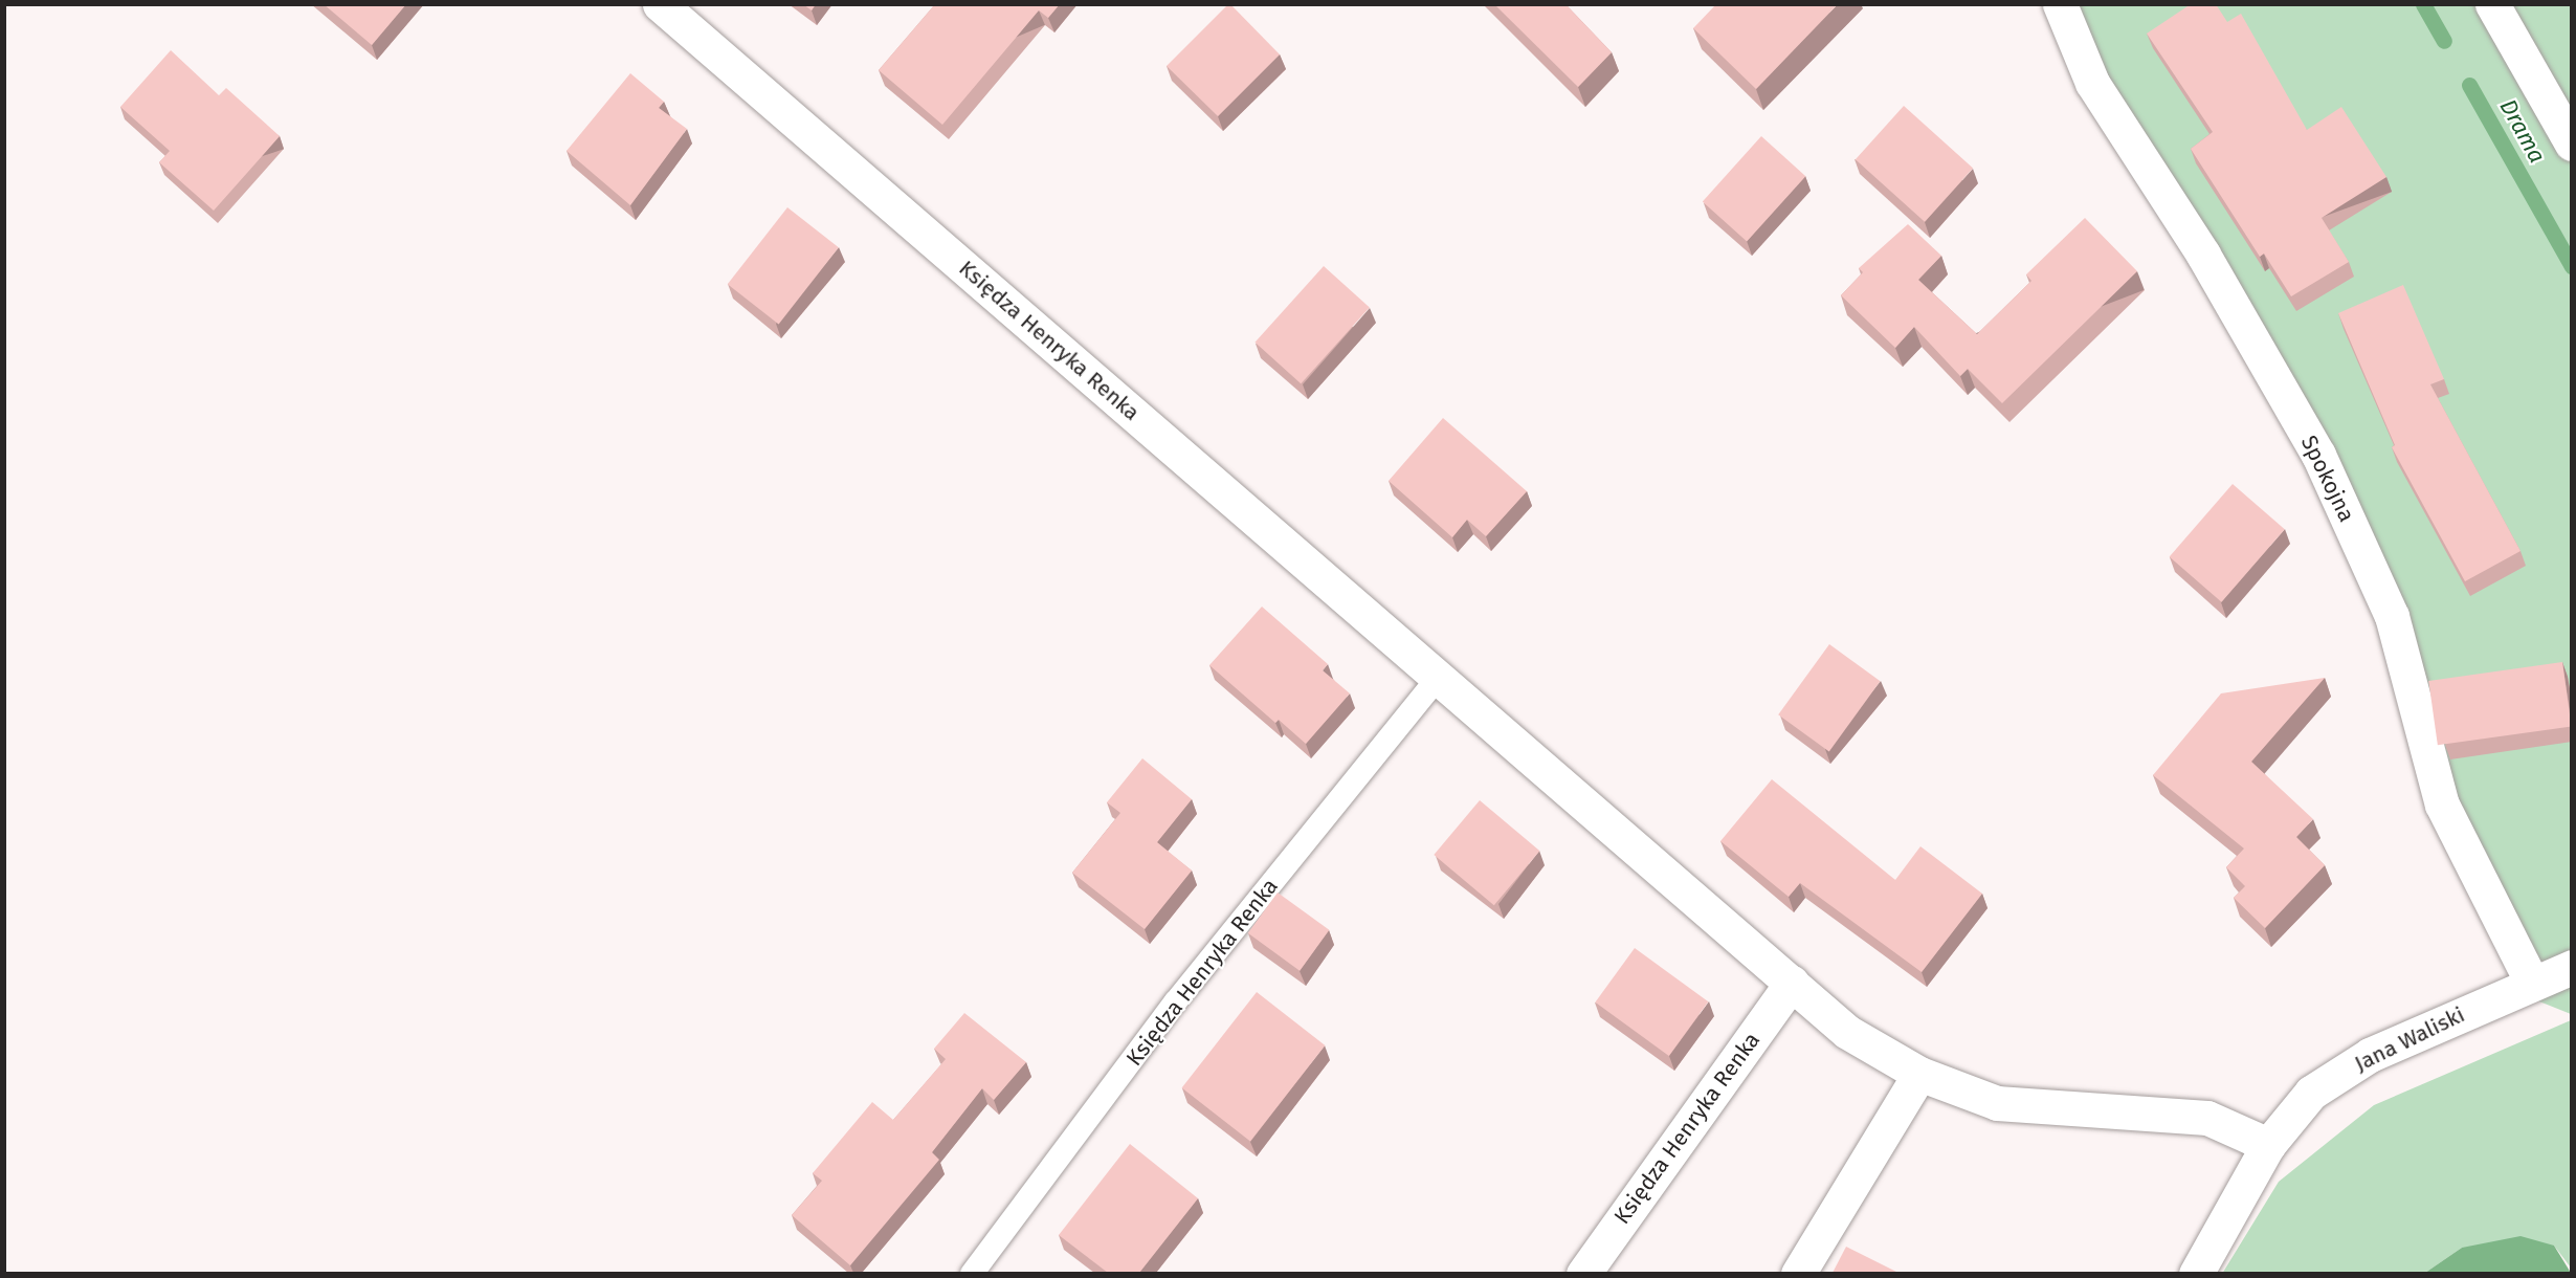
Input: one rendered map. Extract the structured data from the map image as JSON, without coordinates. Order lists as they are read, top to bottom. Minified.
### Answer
{"streets":{"street":["Księdza Henryka Renka","Spokojna","Jana Waliski"]},"crossings":[["Księdza Henryka Renka","Jana Waliski"],["Spokojna","Jana Waliski"]],"water":["Drama"]}
